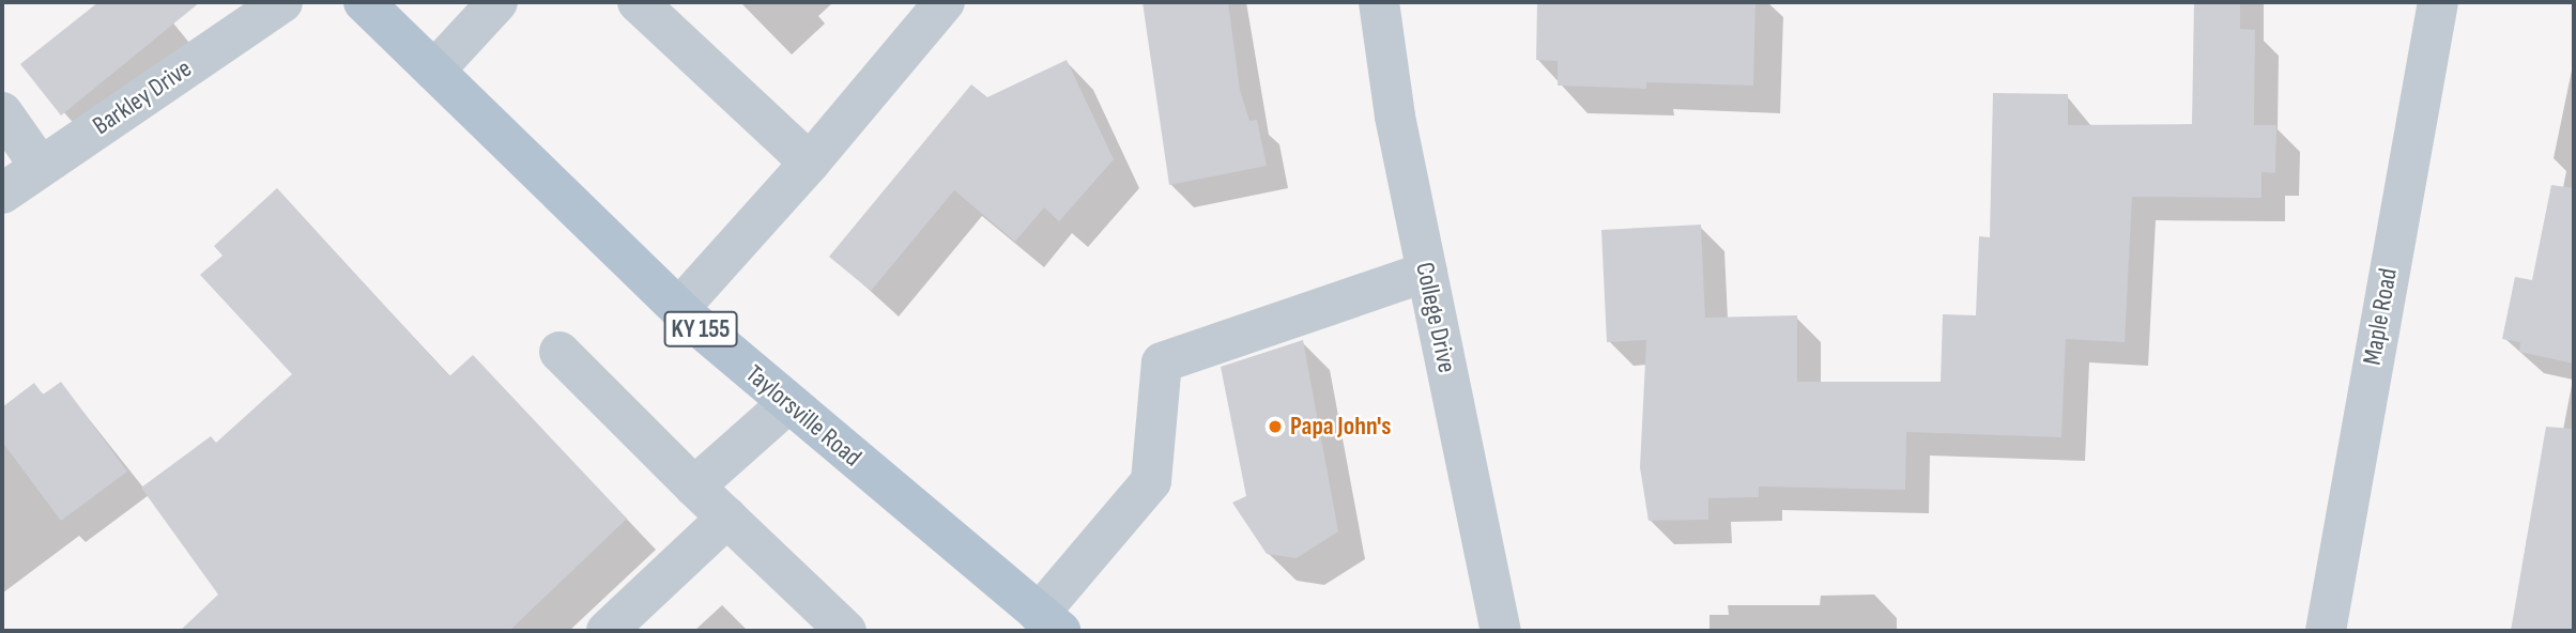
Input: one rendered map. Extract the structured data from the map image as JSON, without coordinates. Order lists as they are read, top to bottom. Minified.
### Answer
{"streets":{"main road":["KY 155","Taylorsville Road"],"street":["Barkley Drive","Maple Road","College Drive"]},"places":["Papa John's"]}
